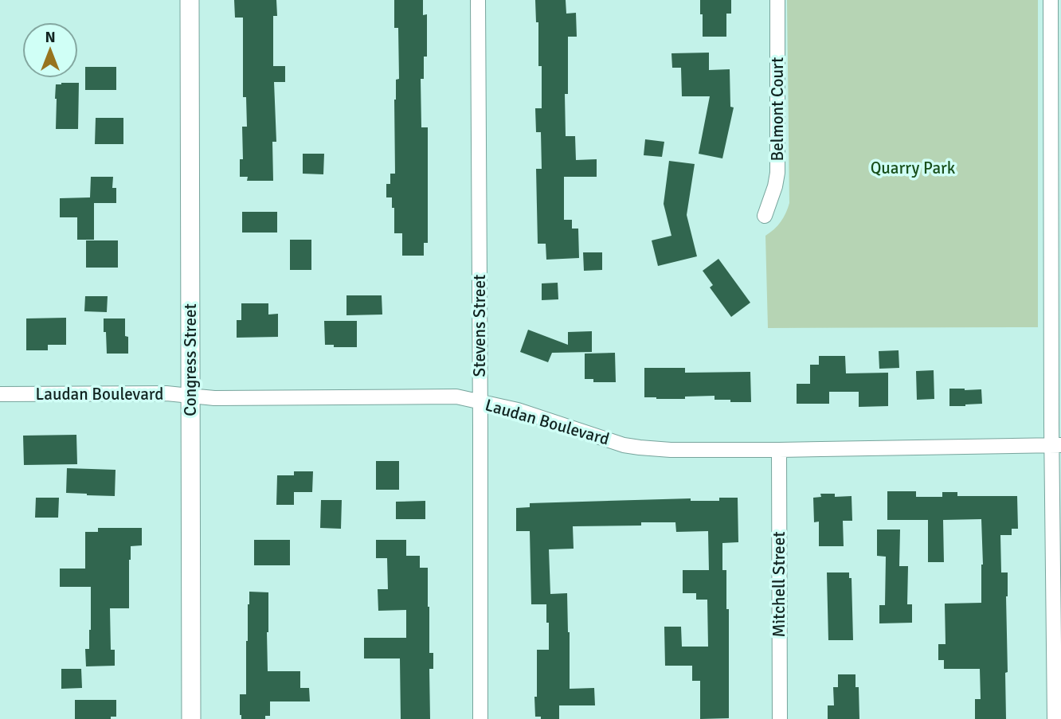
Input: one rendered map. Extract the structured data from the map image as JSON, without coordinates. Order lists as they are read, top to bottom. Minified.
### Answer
{"streets":{"street":["Belmont Court","Stevens Street","Congress Street","Laudan Boulevard","Mitchell Street"]},"crossings":[["Stevens Street","Laudan Boulevard"],["Congress Street","Laudan Boulevard"],["Laudan Boulevard","Mitchell Street"]],"parks":["Quarry Park"],"north":"top"}
